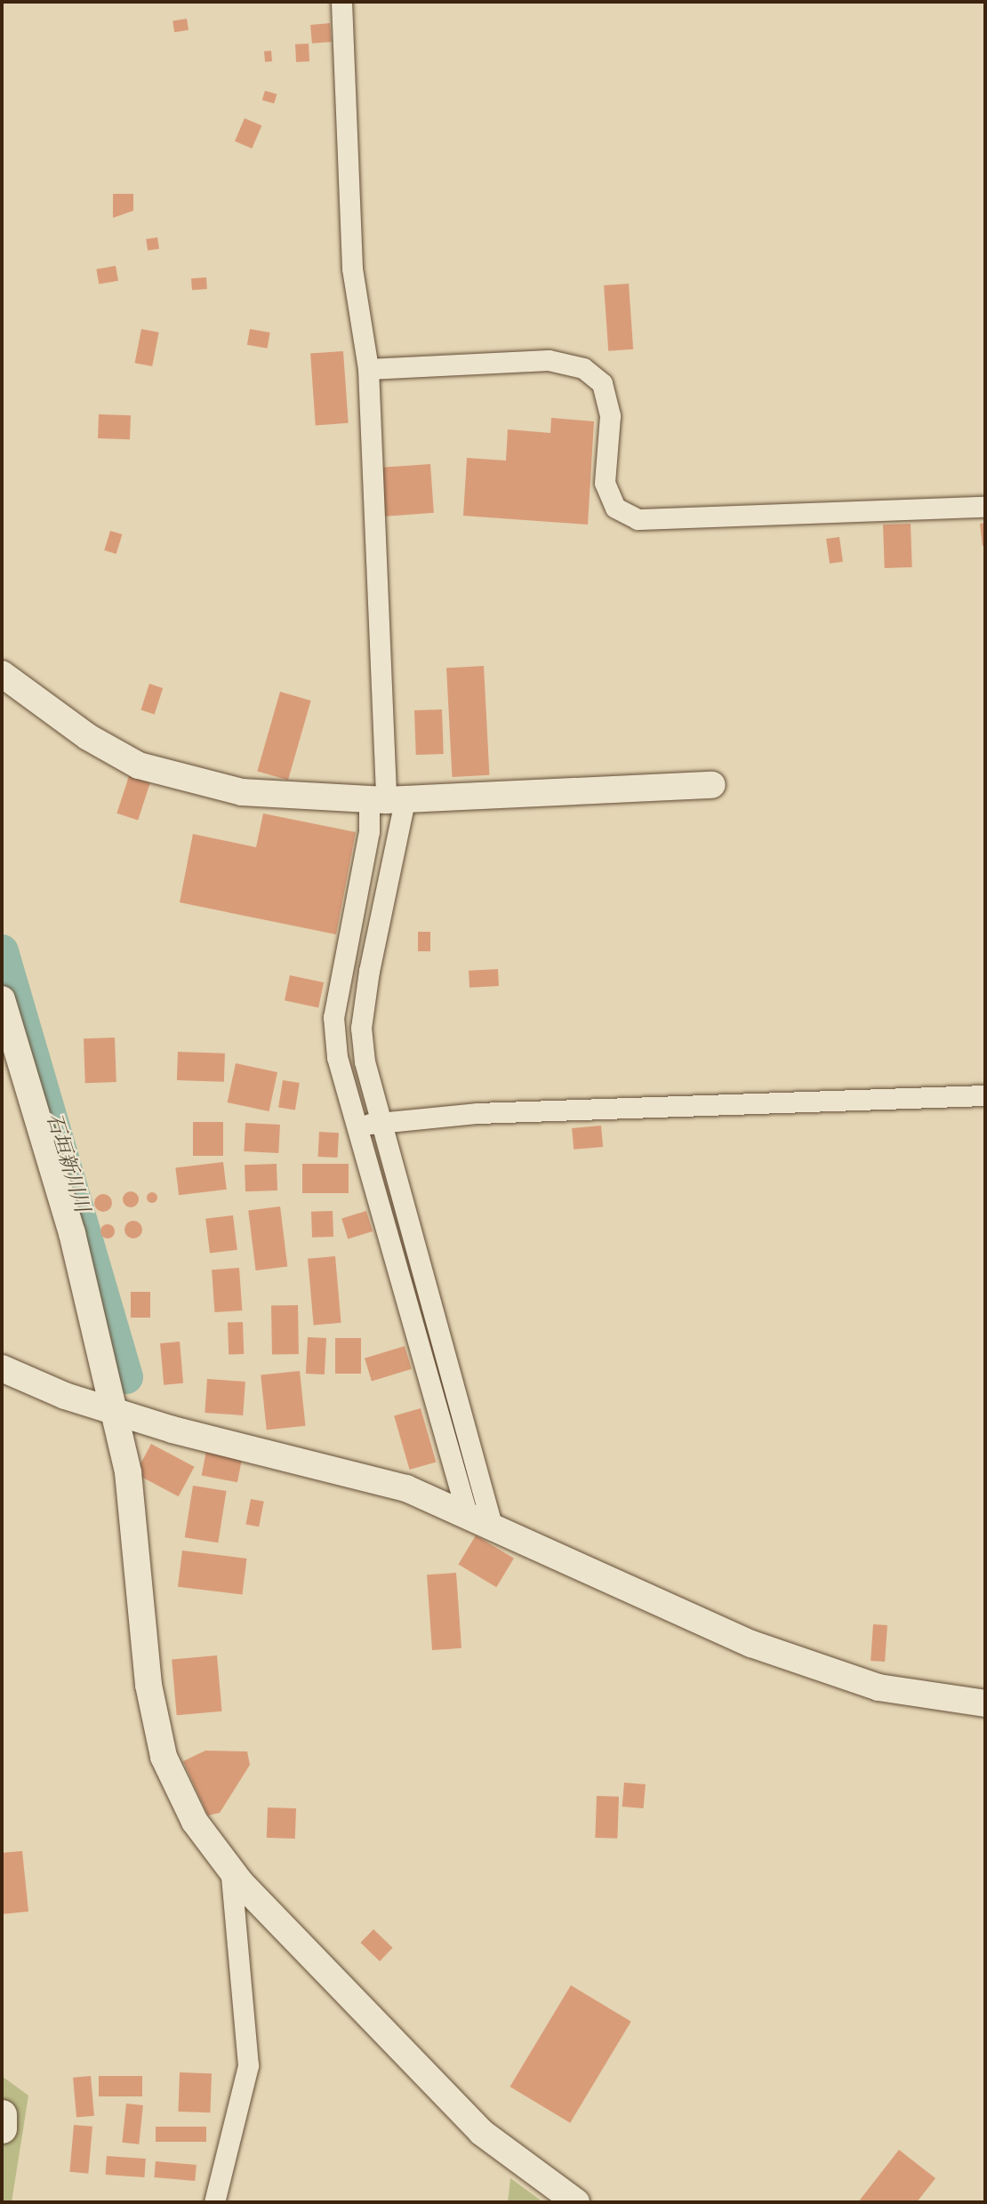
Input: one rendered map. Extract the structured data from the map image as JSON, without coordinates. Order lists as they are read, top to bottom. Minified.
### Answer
{"water":["石垣新川川"]}
